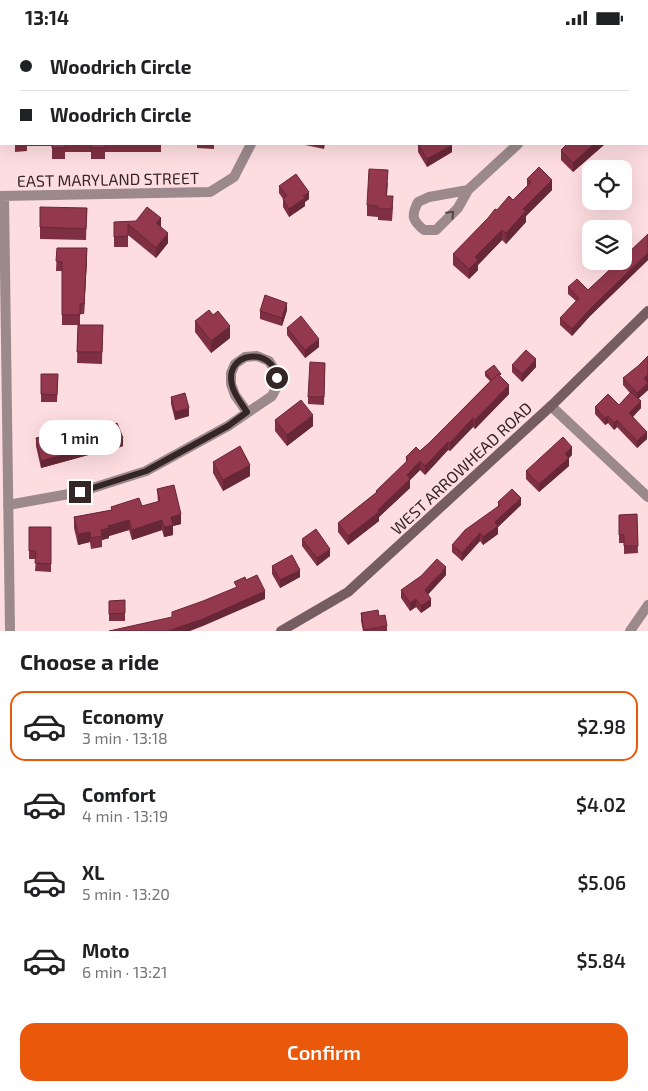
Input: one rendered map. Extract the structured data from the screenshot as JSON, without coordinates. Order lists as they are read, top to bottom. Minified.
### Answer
{"streets":{"street":["EAST MARYLAND STREET","WEST ARROWHEAD ROAD"]},"page":{"status":"13:14","banner":["Woodrich Circle","Woodrich Circle"],"bubble":"1 min","heading":"Choose a ride","list":[{"name":"Economy","note":"3 min · 13:18","value":"$2.98"},{"name":"Comfort","note":"4 min · 13:19","value":"$4.02"},{"name":"XL","note":"5 min · 13:20","value":"$5.06"},{"name":"Moto","note":"6 min · 13:21","value":"$5.84"}],"buttons":"Confirm"}}
